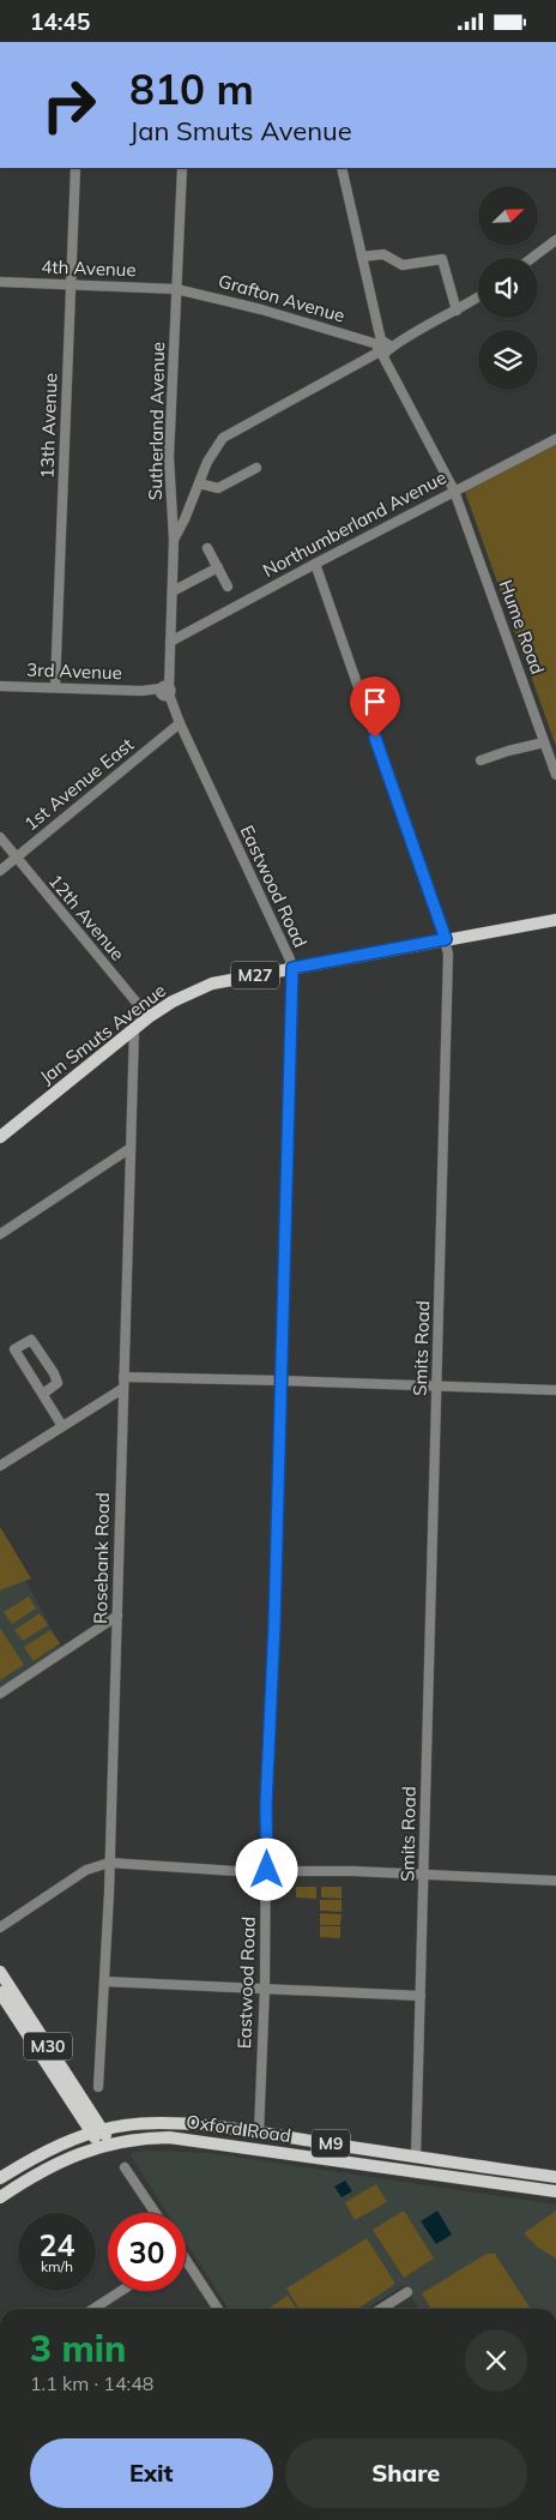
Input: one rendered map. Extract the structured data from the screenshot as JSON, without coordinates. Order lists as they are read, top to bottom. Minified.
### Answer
{"streets":{"main road":["M27","Jan Smuts Avenue","M30","Oxford Road","M9"],"street":["4th Avenue","Grafton Avenue","Sutherland Avenue","13th Avenue","Northumberland Avenue","Hume Road","3rd Avenue","1st Avenue East","Eastwood Road","12th Avenue","Smits Road","Rosebank Road"]},"crossings":[["4th Avenue","Grafton Avenue"],["4th Avenue","Sutherland Avenue"],["4th Avenue","13th Avenue"],["Grafton Avenue","Sutherland Avenue"],["Grafton Avenue","Hume Road"],["Sutherland Avenue","Northumberland Avenue"],["Sutherland Avenue","3rd Avenue"],["Sutherland Avenue","Eastwood Road"],["13th Avenue","3rd Avenue"],["Northumberland Avenue","Hume Road"],["Northumberland Avenue","Smits Road"],["3rd Avenue","Eastwood Road"],["1st Avenue East","Eastwood Road"],["1st Avenue East","12th Avenue"],["Eastwood Road","Jan Smuts Avenue"],["Eastwood Road","Oxford Road"],["12th Avenue","Jan Smuts Avenue"],["Jan Smuts Avenue","Smits Road"],["Jan Smuts Avenue","Rosebank Road"],["Smits Road","Oxford Road"],["M30","Oxford Road"]],"north":"top right","page":{"status":"14:45","turn":["810 m","Jan Smuts Avenue"],"speed":"24 km/h","limit":"30","heading":["3 min","1.1 km · 14:48"],"buttons":["Exit","Share"]}}
